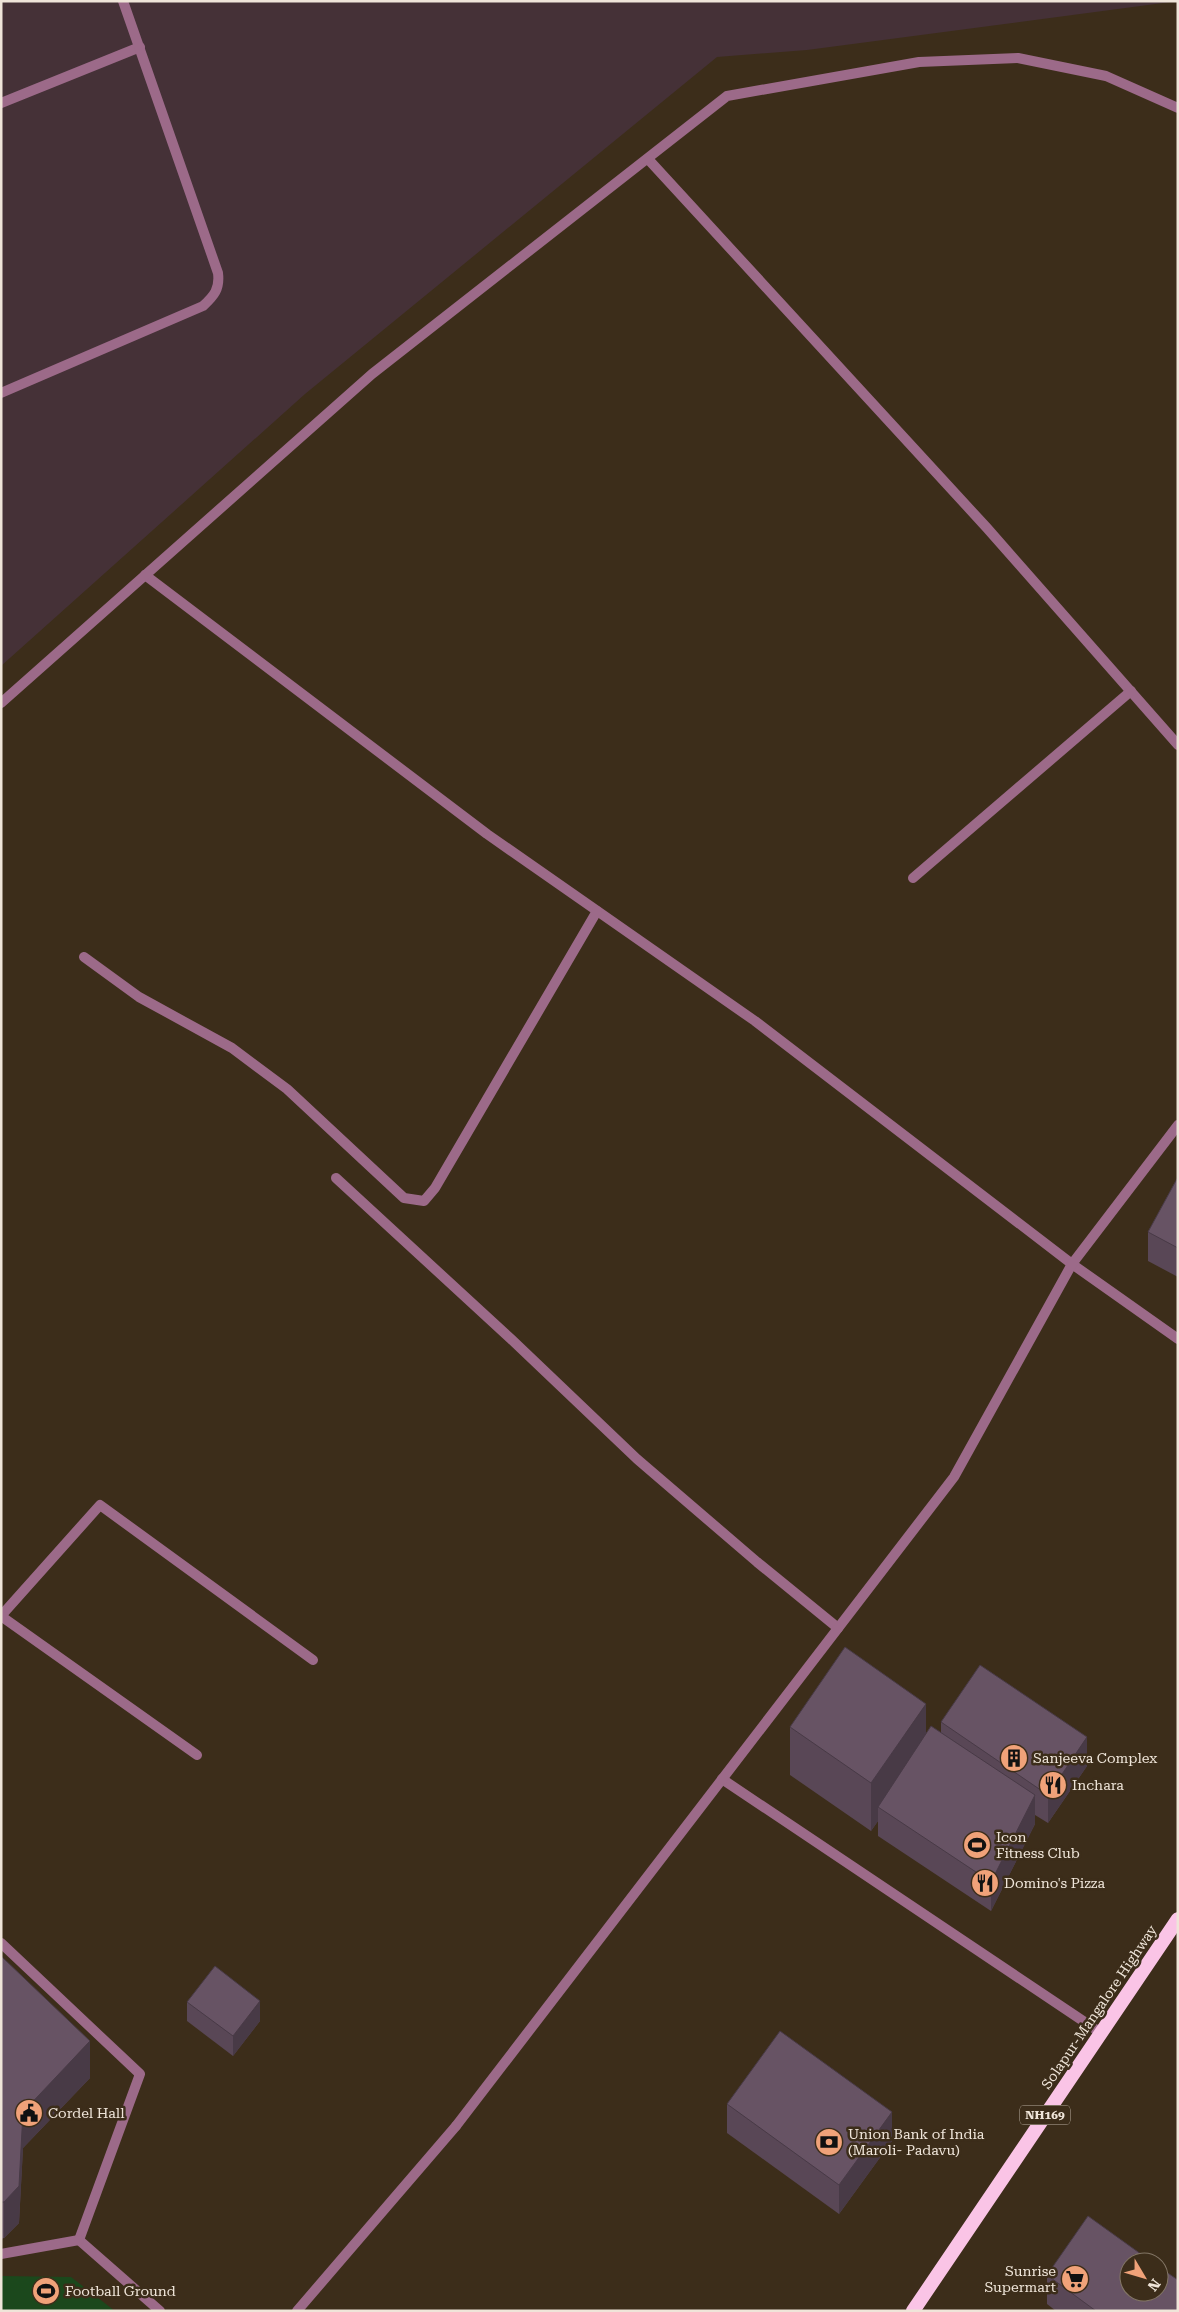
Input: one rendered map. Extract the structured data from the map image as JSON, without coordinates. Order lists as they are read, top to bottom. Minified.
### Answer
{"streets":{"highway":["Solapur-Mangalore Highway","NH169"]},"places":{"building":["Sanjeeva Complex"],"restaurant":["Inchara","Domino's Pizza"],"sports":["Icon Fitness Club","Football Ground"],"public building":["Cordel Hall"],"bank":["Union Bank of India (Maroli- Padavu)"],"supermarket":["Sunrise Supermart"]},"north":"bottom right"}
